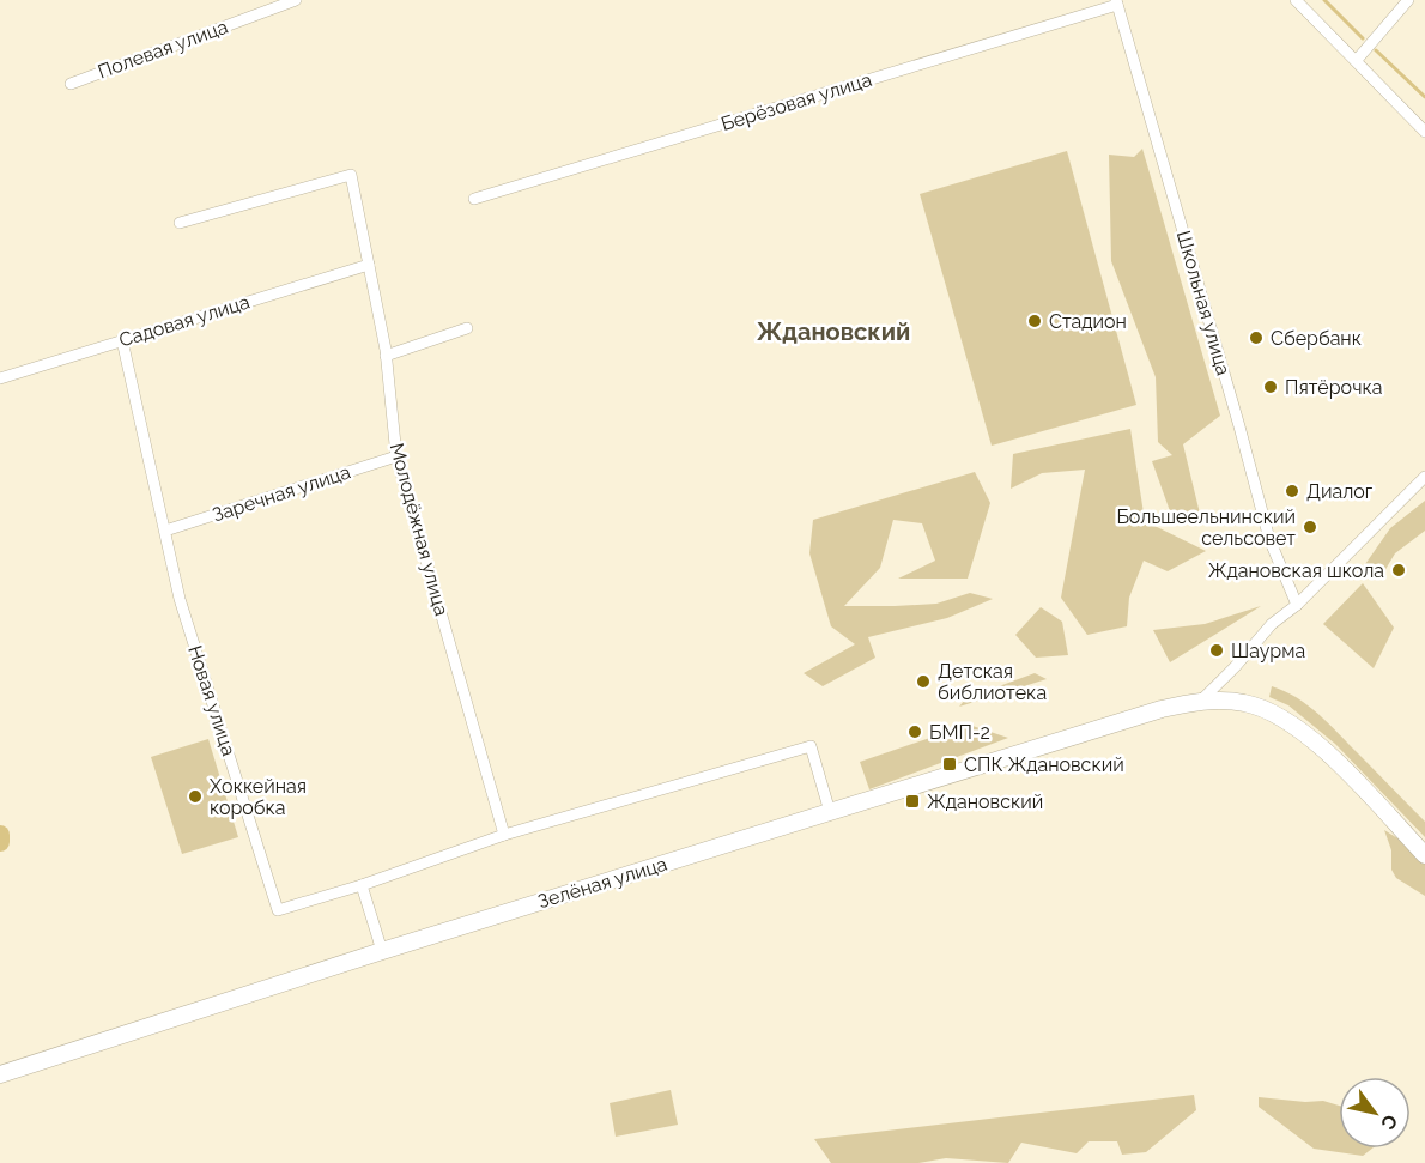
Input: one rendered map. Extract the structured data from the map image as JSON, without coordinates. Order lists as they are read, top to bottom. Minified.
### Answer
{"streets":{"street":["Полевая улица","Берёзовая улица","Школьная улица","Садовая улица","Заречная улица","Молодёжная улица","Новая улица","Зелёная улица"]},"crossings":[["Берёзовая улица","Школьная улица"],["Садовая улица","Молодёжная улица"],["Садовая улица","Новая улица"],["Заречная улица","Молодёжная улица"],["Заречная улица","Новая улица"]],"districts":["Ждановский"],"places":{"other":["Стадион","Сбербанк","Пятёрочка","Диалог","Большеельнинский сельсовет","Ждановская школа","Шаурма","Детская библиотека","БМП-2","Хоккейная коробка"],"transit":["СПК Ждановский","Ждановский"]},"north":"bottom right"}
